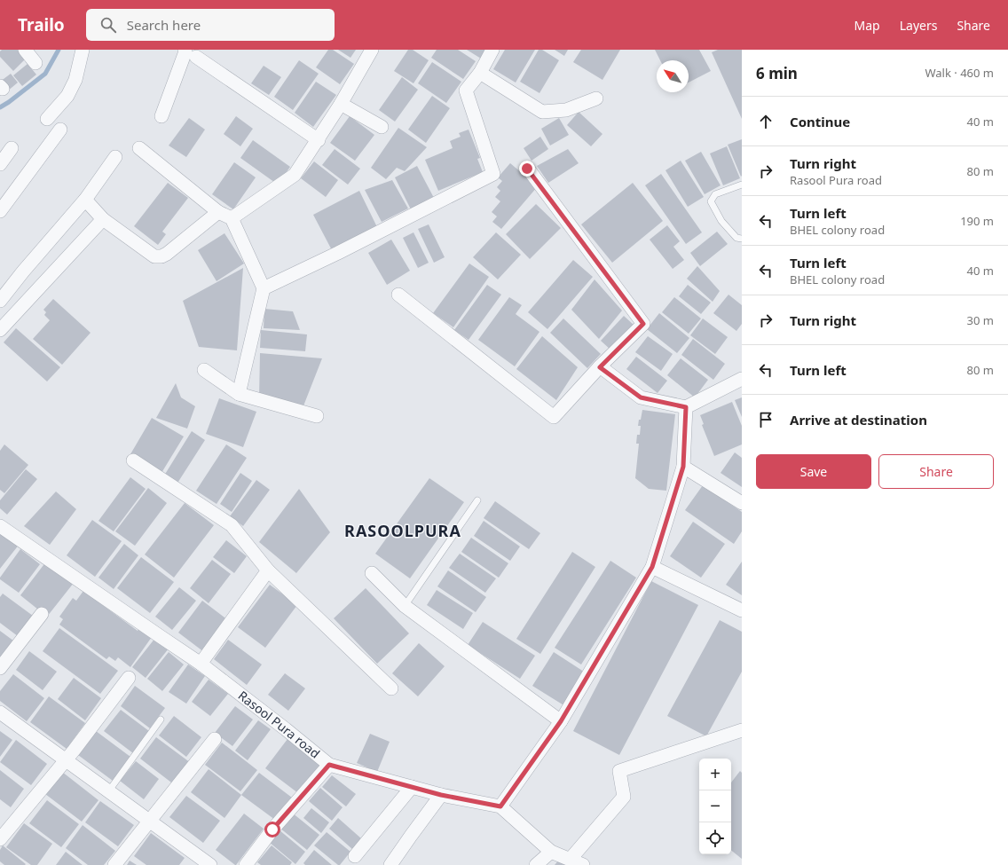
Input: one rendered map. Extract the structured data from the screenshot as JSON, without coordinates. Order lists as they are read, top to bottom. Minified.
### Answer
{"streets":{"street":["Rasool Pura road"]},"districts":["RASOOLPURA"],"north":"top left","page":{"header":"Trailo","search":"Search here","nav":["Map","Layers","Share"],"heading":["6 min","Walk · 460 m"],"list":[["Continue","40 m"],["Turn right","Rasool Pura road","80 m"],["Turn left","BHEL colony road","190 m"],["Turn left","BHEL colony road","40 m"],["Turn right","30 m"],["Turn left","80 m"],"Arrive at destination"],"buttons":["Save","Share"],"map_buttons":["+","−"]}}
